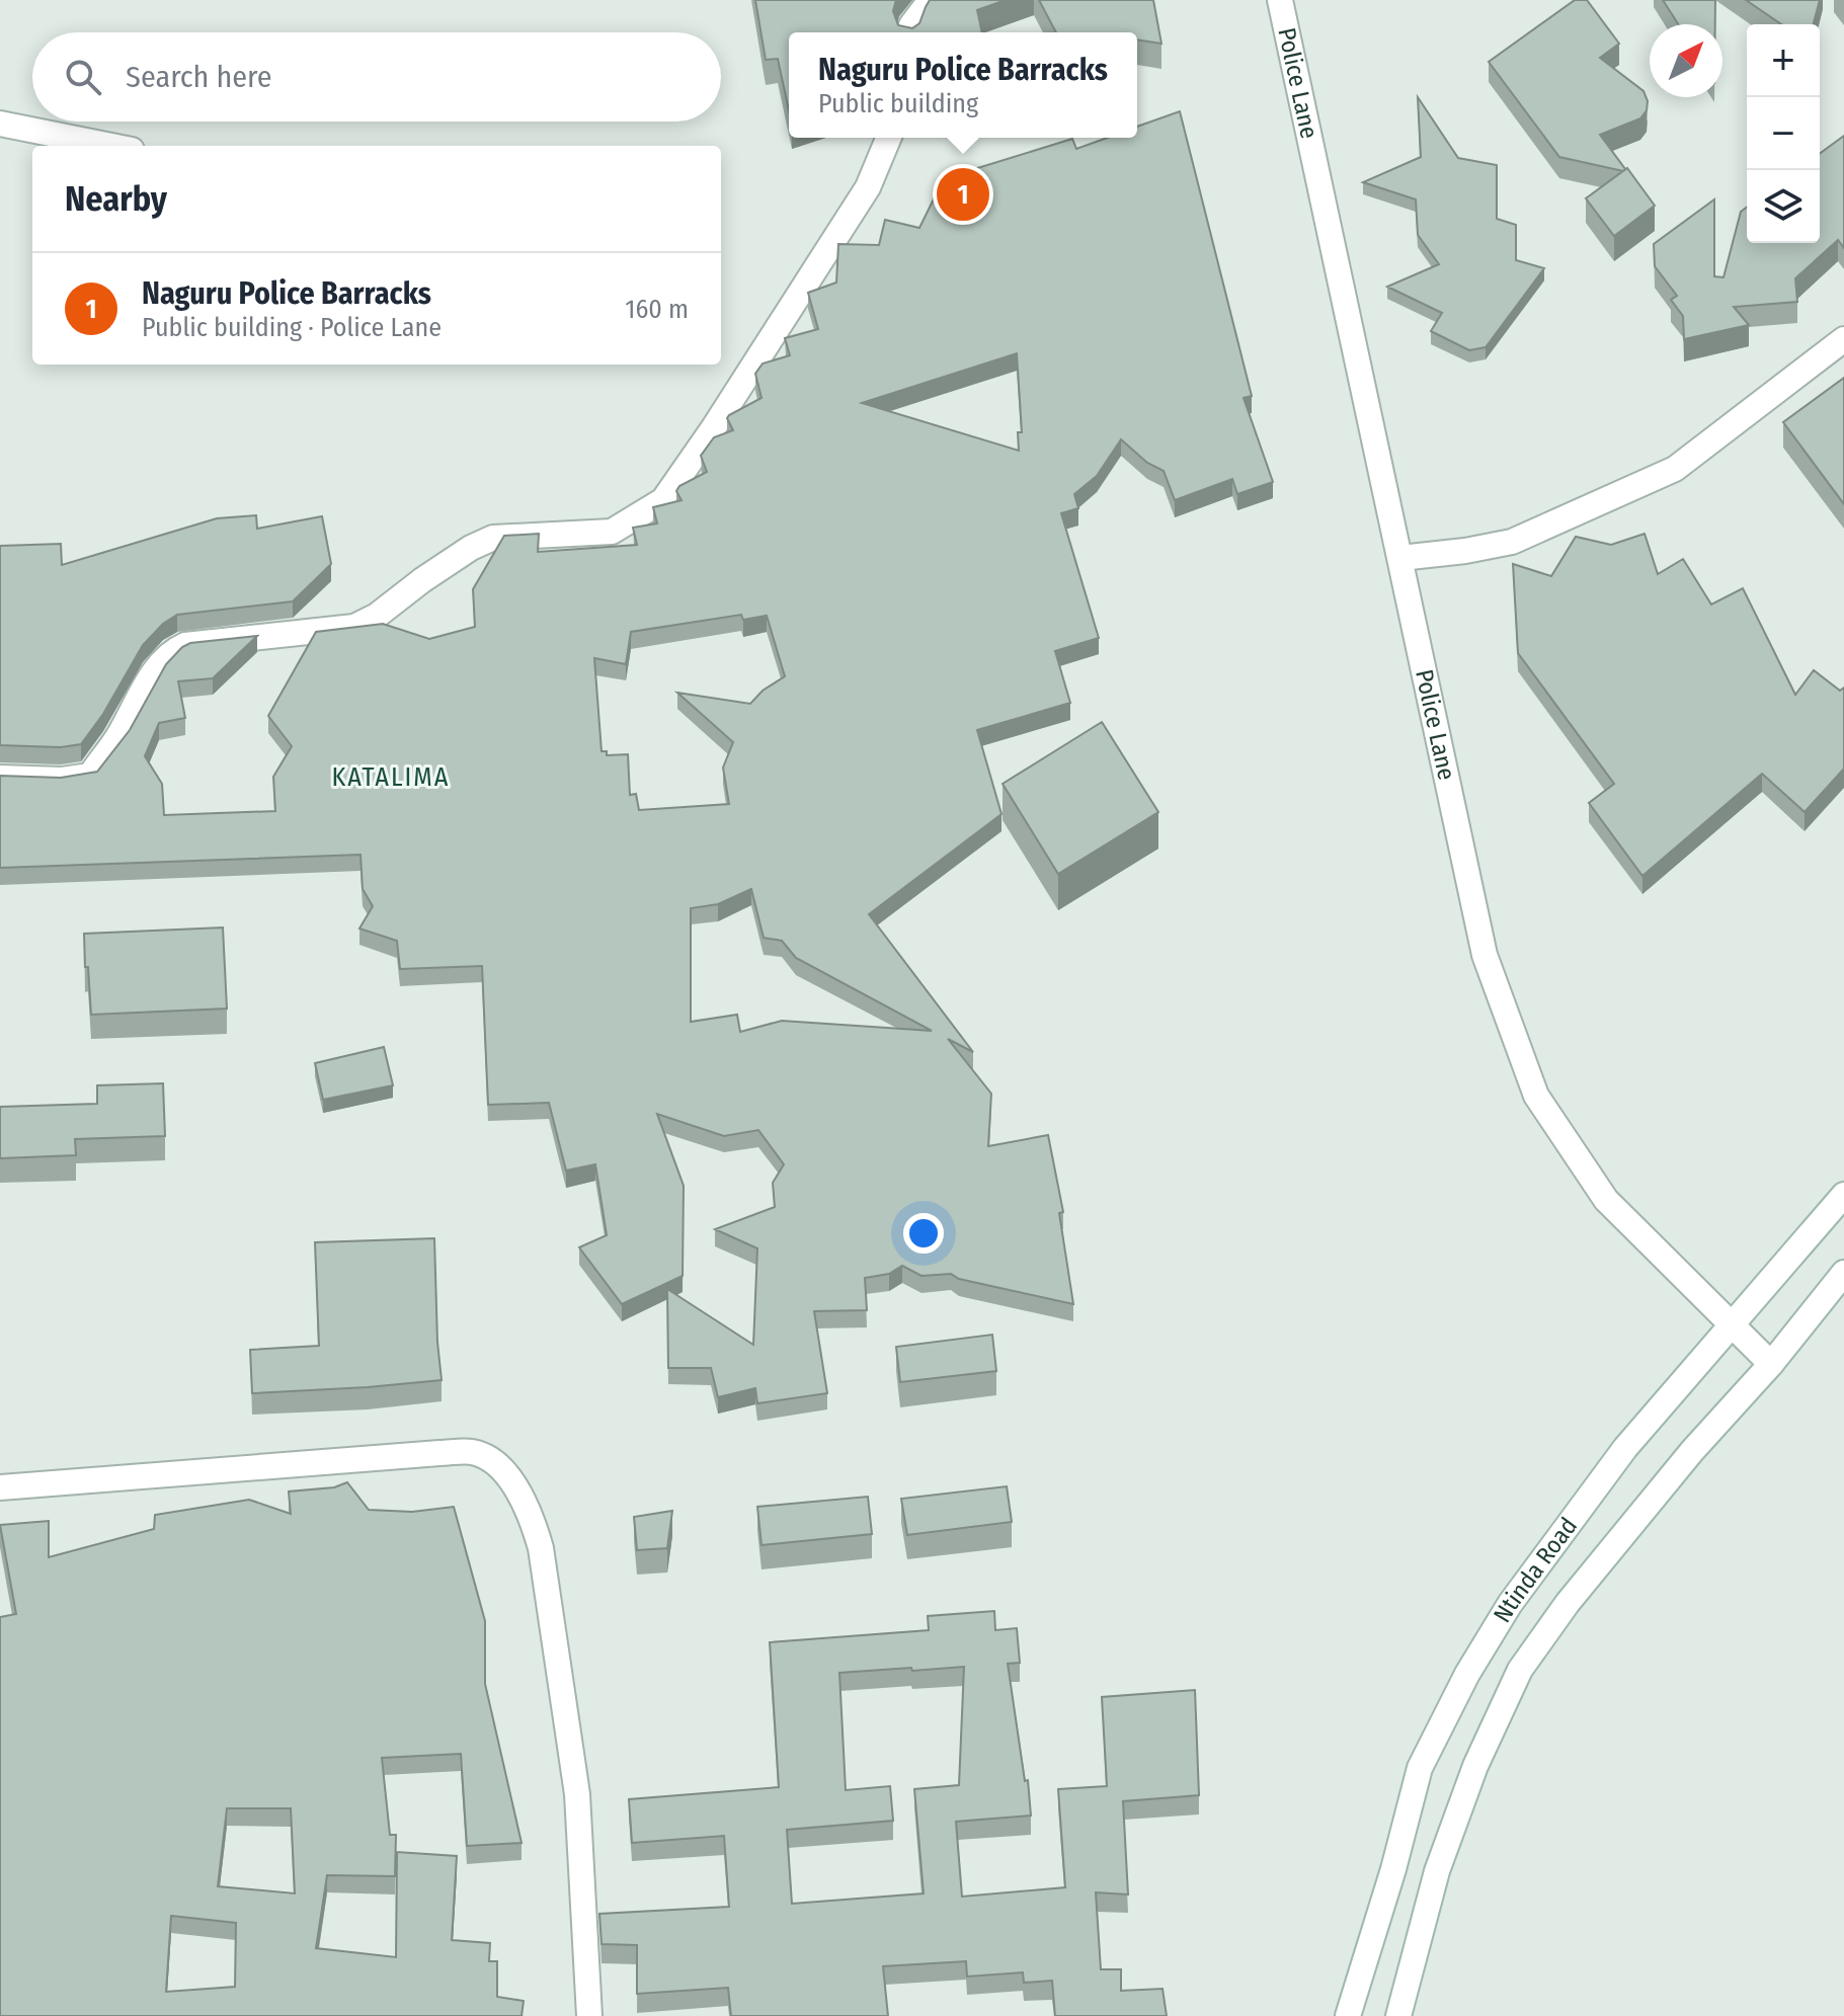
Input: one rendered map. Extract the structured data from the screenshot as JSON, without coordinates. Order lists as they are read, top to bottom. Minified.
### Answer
{"streets":{"street":["Police Lane","Ntinda Road"]},"crossings":[["Police Lane","Ntinda Road"]],"districts":["KATALIMA"],"north":"top right","page":{"map_buttons":["+","−"],"popup":["Naguru Police Barracks","Public building"],"search":"Search here","heading":"Nearby","pins":"1","list":[{"mark":"1","name":"Naguru Police Barracks","note":"Public building · Police Lane","value":"160 m"}]}}
